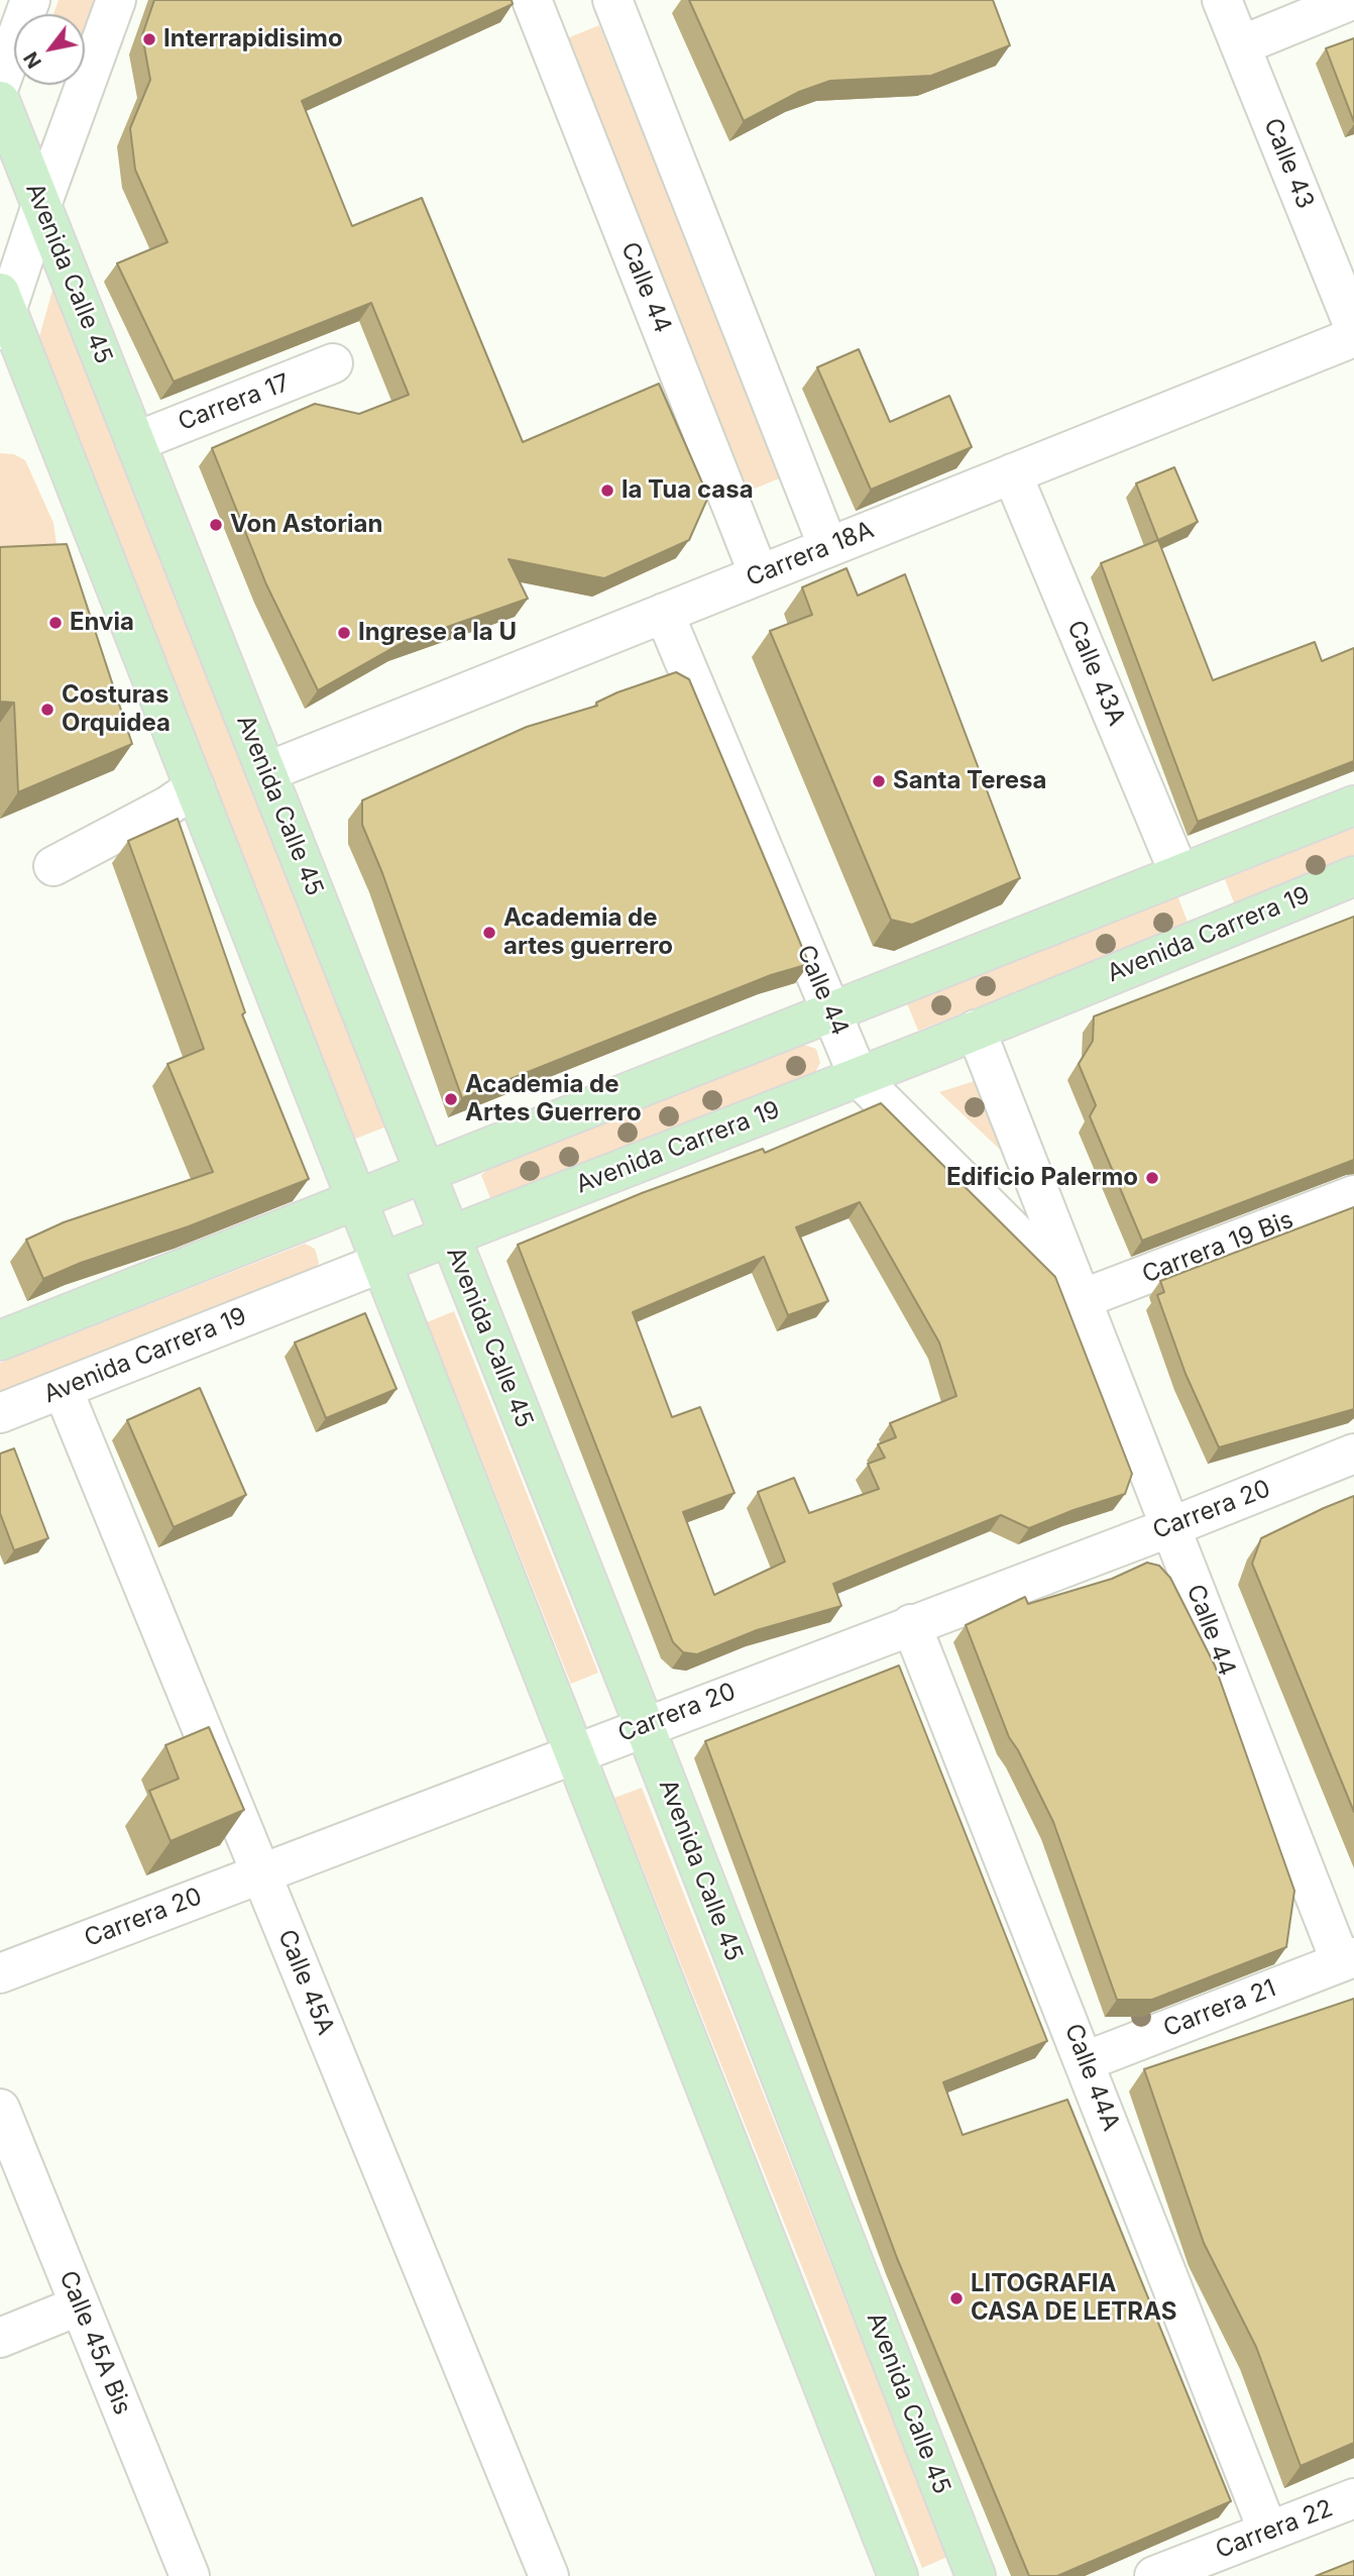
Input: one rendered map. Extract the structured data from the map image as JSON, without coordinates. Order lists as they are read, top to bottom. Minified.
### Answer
{"streets":{"main road":["Avenida Calle 45","Avenida Carrera 19"],"street":["Calle 43","Calle 44","Carrera 17","Carrera 18A","Calle 43A","Carrera 19 Bis","Carrera 20","Calle 45A","Carrera 21","Calle 44A","Calle 45A Bis","Carrera 22"]},"crossings":[["Avenida Calle 45","Carrera 17"],["Avenida Calle 45","Carrera 18A"],["Avenida Calle 45","Avenida Carrera 19"],["Avenida Calle 45","Carrera 20"],["Calle 44","Carrera 18A"],["Calle 44","Avenida Carrera 19"],["Calle 44","Carrera 19 Bis"],["Calle 44","Carrera 20"],["Calle 44","Carrera 21"],["Carrera 18A","Calle 43A"],["Avenida Carrera 19","Calle 45A"],["Carrera 20","Calle 45A"],["Carrera 20","Calle 44A"],["Carrera 21","Calle 44A"],["Calle 44A","Carrera 22"]],"places":["Interrapidisimo","la Tua casa","Von Astorian","Envia","Ingrese a la U","Costuras Orquidea","Santa Teresa","Academia de artes guerrero","Academia de Artes Guerrero","Edificio Palermo","LITOGRAFIA CASA DE LETRAS"],"north":"bottom left"}
